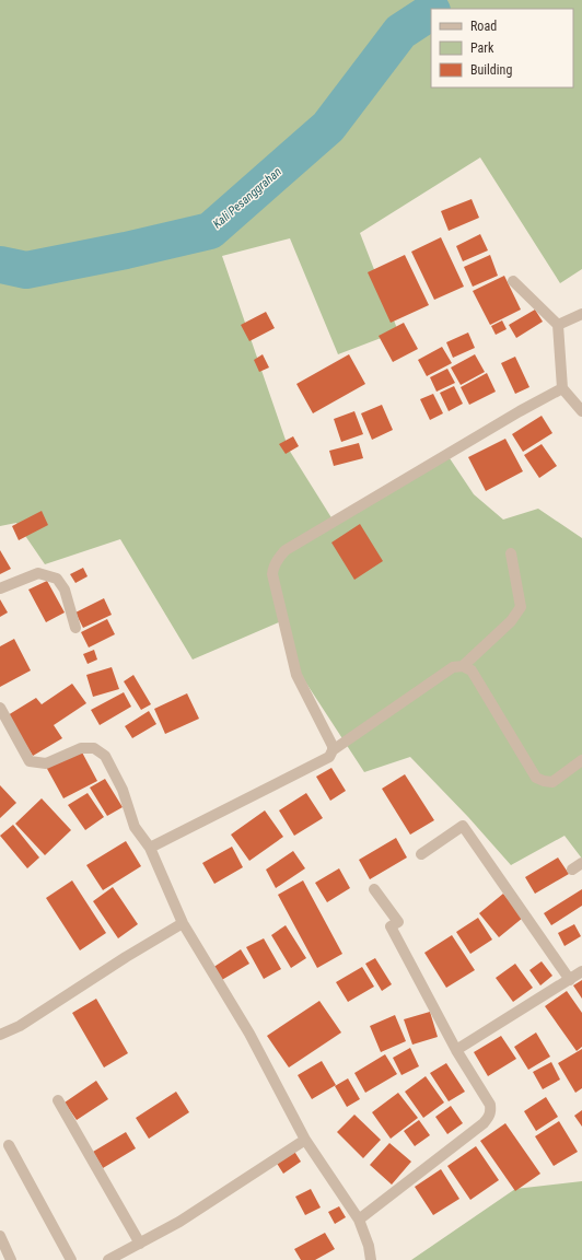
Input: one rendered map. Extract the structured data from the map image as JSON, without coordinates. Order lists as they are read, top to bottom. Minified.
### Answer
{"water":["Kali Pesanggrahan"],"legend":["Road","Park","Building"]}
